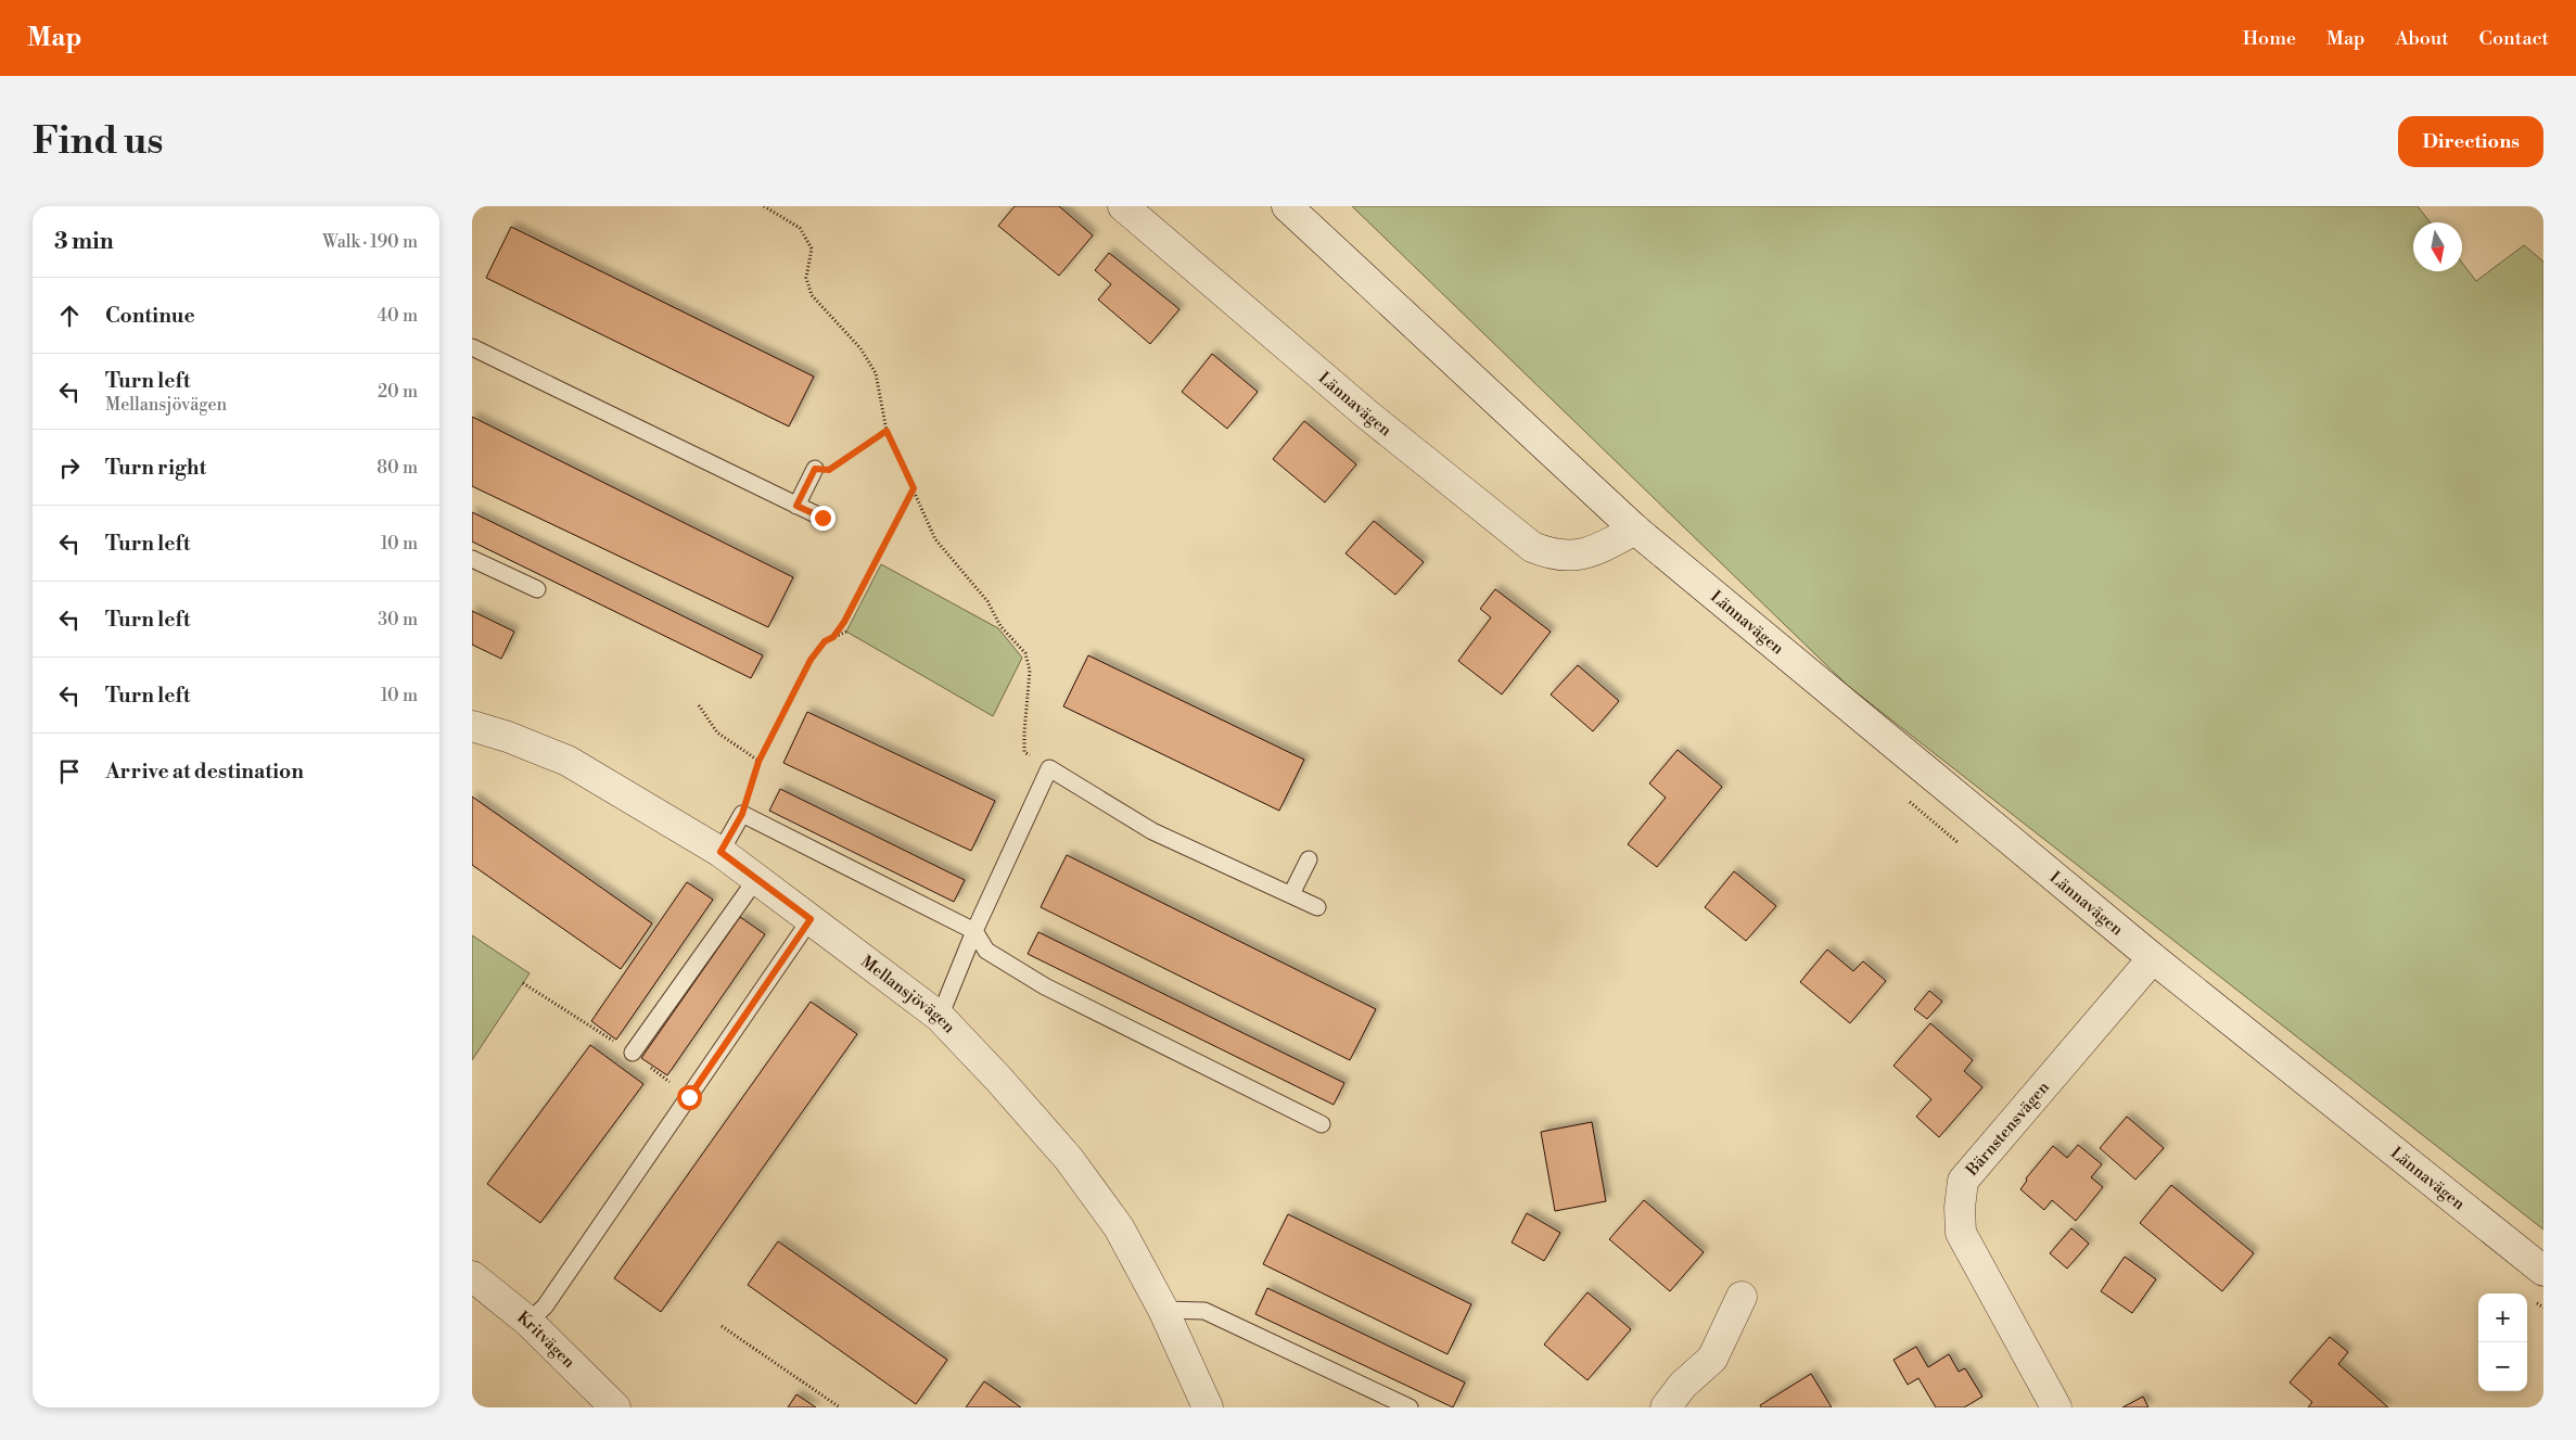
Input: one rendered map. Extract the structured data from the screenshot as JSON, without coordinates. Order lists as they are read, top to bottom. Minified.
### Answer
{"streets":{"street":["Lännavägen","Mellansjövägen","Bärnstensvägen","Kritvägen"]},"crossings":[["Lännavägen","Bärnstensvägen"]],"north":"bottom","page":{"header":"Map","nav":["Home","Map","About","Contact"],"buttons":"Directions","title":"Find us","heading":["3 min","Walk · 190 m"],"list":[["Continue","40 m"],["Turn left","Mellansjövägen","20 m"],["Turn right","80 m"],["Turn left","10 m"],["Turn left","30 m"],["Turn left","10 m"],"Arrive at destination"],"map_buttons":["+","−"]}}
